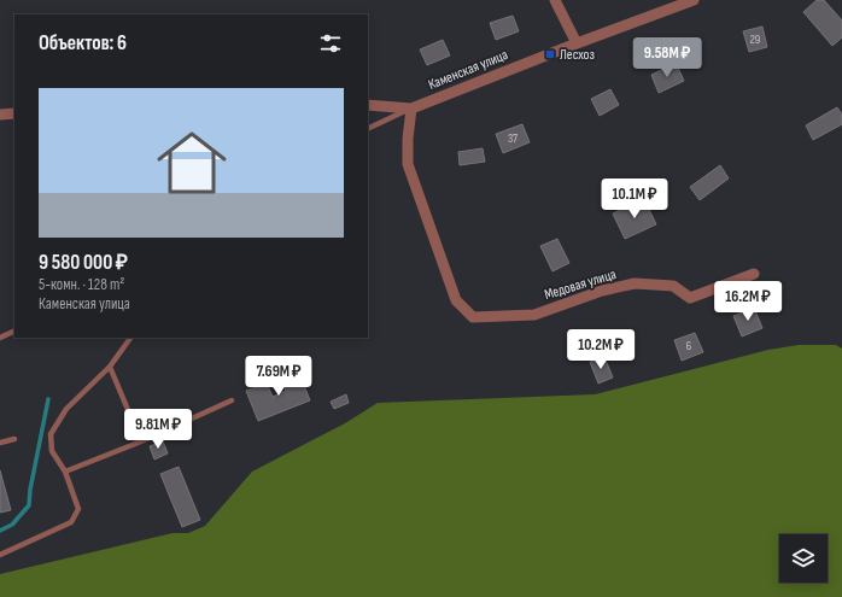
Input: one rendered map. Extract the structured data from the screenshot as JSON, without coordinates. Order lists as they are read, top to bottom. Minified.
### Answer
{"streets":{"street":["Каменская улица","Медовая улица"]},"crossings":[["Каменская улица","Медовая улица"]],"places":{"transit":["Лесхоз"]},"house_numbers":["29","37","6"],"page":{"heading":"Объектов: 6","price":["9.58M ₽","10.1M ₽","16.2M ₽","10.2M ₽","7.69M ₽","9.81M ₽"],"list":[{"name":"9 580 000 ₽","note":"5-комн. · 128 m² · Каменская улица"}]}}
